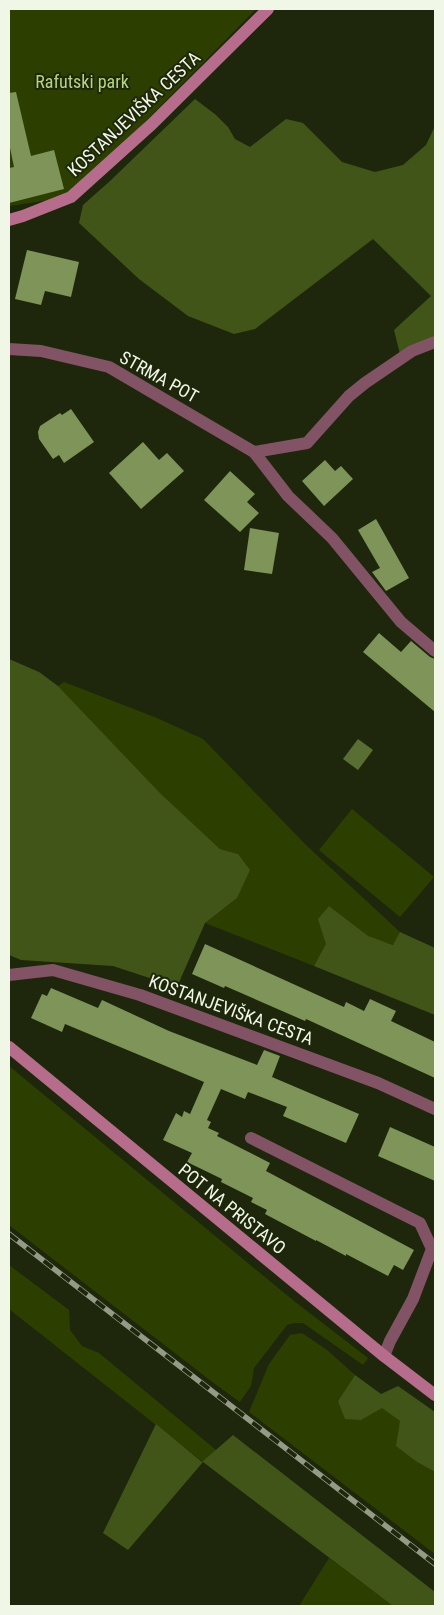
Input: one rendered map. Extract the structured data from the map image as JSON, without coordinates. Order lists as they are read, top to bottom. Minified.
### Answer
{"streets":{"street":["KOSTANJEVIŠKA CESTA","STRMA POT","POT NA PRISTAVO"]},"parks":["Rafutski park"]}
